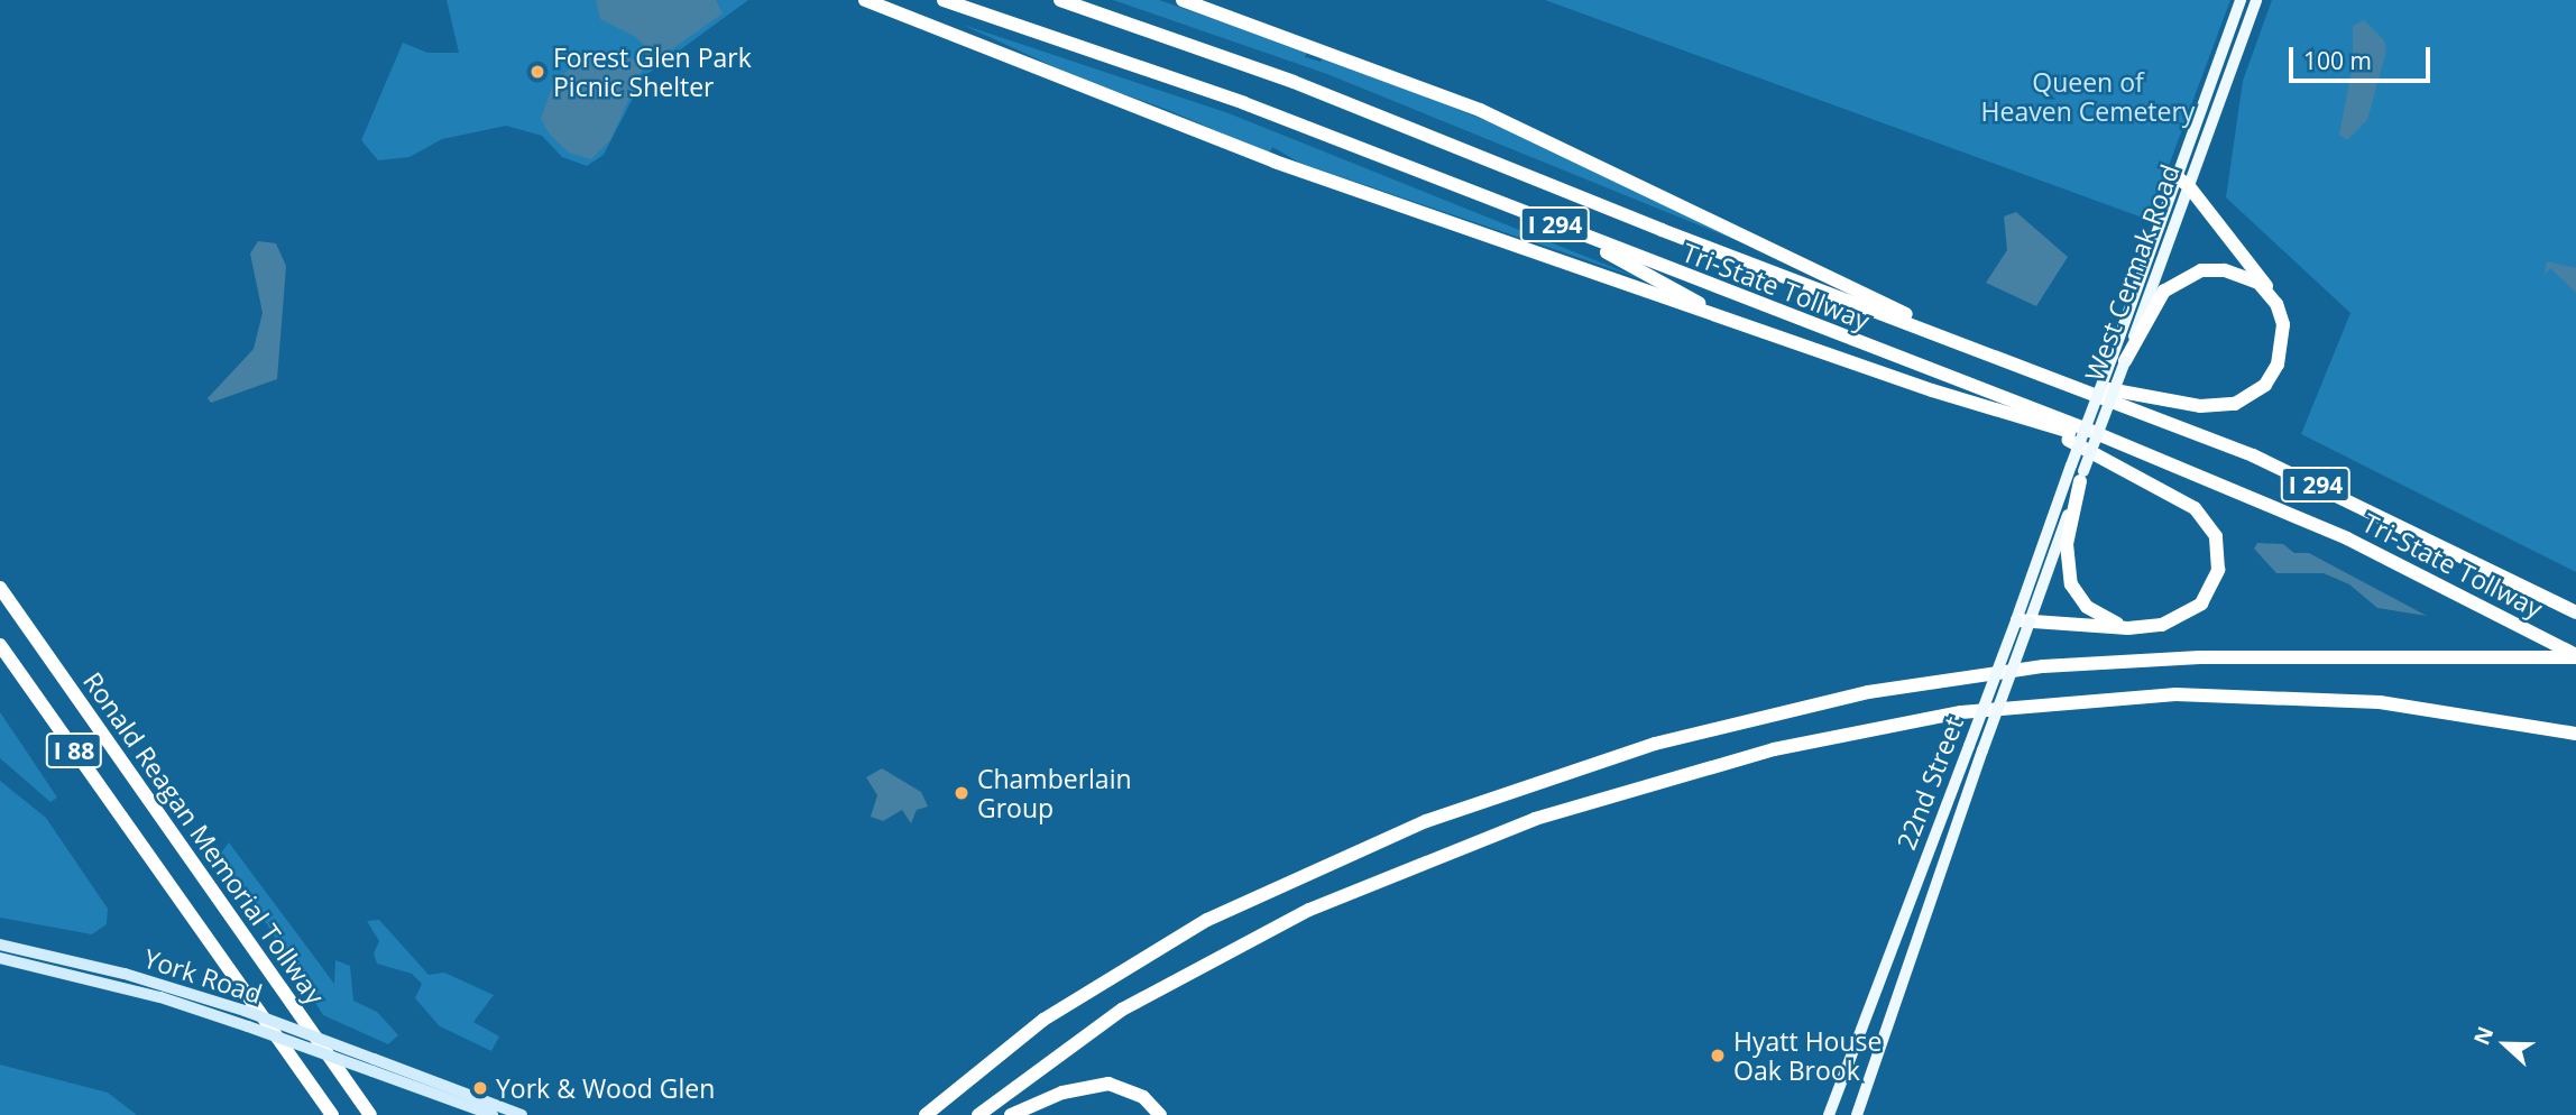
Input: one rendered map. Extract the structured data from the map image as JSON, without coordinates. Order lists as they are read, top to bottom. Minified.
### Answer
{"streets":{"highway":["I 294","Tri-State Tollway","I 88","Ronald Reagan Memorial Tollway"],"main road":["West Cermak Road","22nd Street","York Road"]},"crossings":[["West Cermak Road","22nd Street"],["I 88","York Road"]],"parks":["Queen of Heaven Cemetery"],"places":["Forest Glen Park Picnic Shelter","Chamberlain Group","Hyatt House Oak Brook","York & Wood Glen"],"scale_bar":"100 m","north":"left"}
